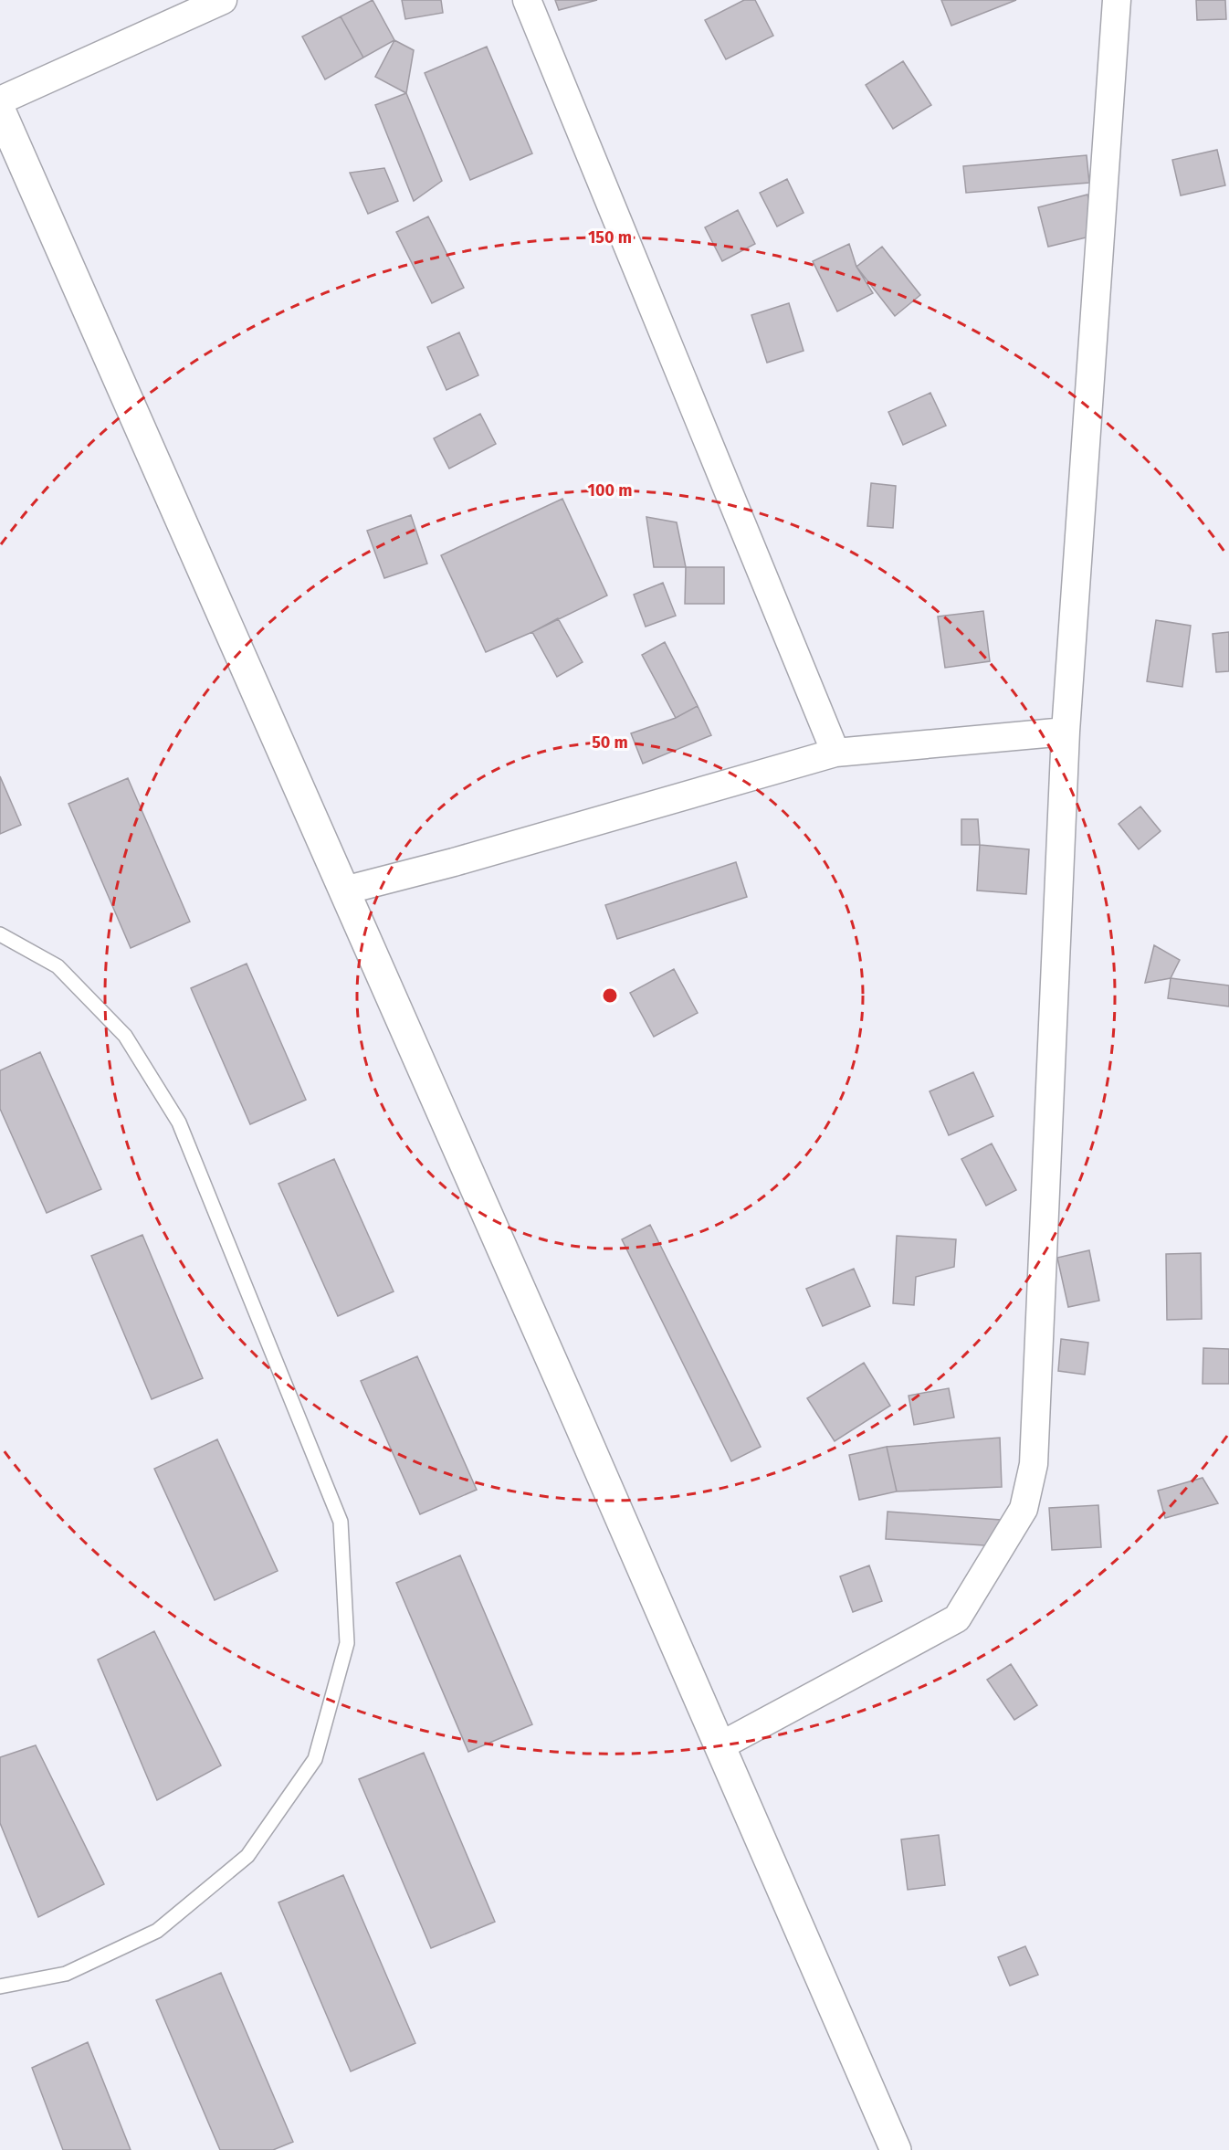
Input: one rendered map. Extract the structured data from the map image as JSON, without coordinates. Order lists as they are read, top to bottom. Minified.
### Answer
{"rings":["150 m","100 m","50 m"]}
